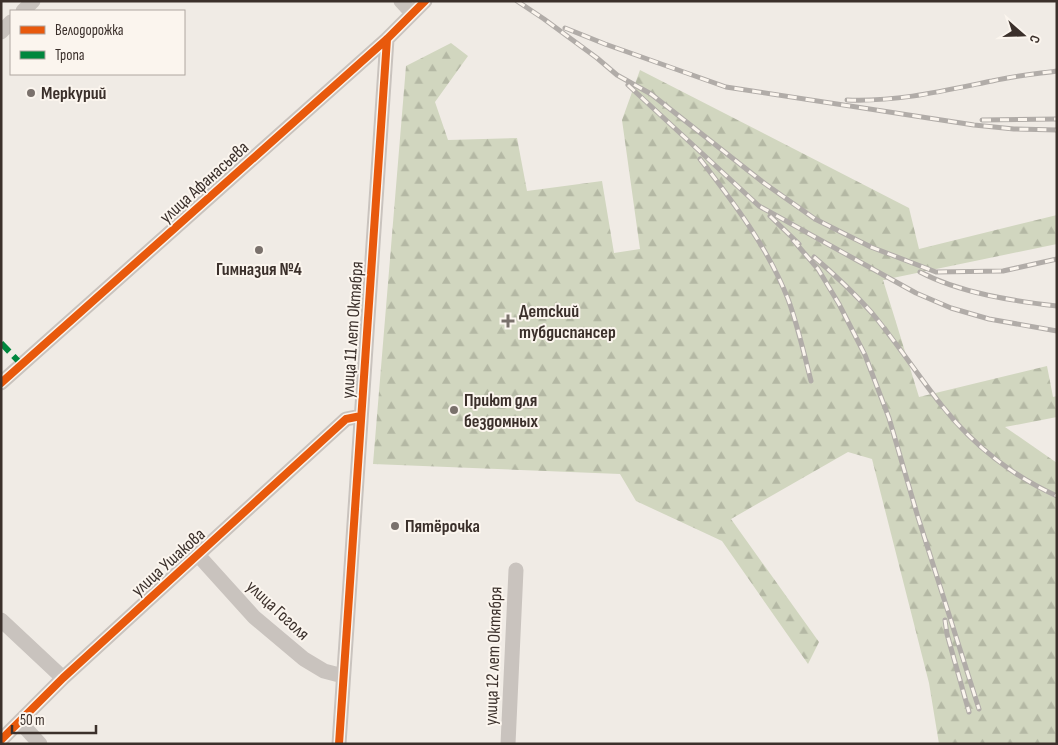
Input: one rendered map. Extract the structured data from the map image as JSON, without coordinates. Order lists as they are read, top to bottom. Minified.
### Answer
{"streets":{"street":["улица Афанасьева","улица 11 лет Октября","улица Ушакова","улица Гоголя","улица 12 лет Октября"]},"crossings":[["улица Афанасьева","улица 11 лет Октября"],["улица 11 лет Октября","улица Ушакова"],["улица 11 лет Октября","улица Гоголя"],["улица Ушакова","улица Гоголя"]],"places":{"other":["Меркурий","Гимназия №4","Приют для бездомных","Пятёрочка"],"health":["Детский тубдиспансер"]},"legend":["Велодорожка","Тропа"],"scale_bar":"50 m","north":"right"}
